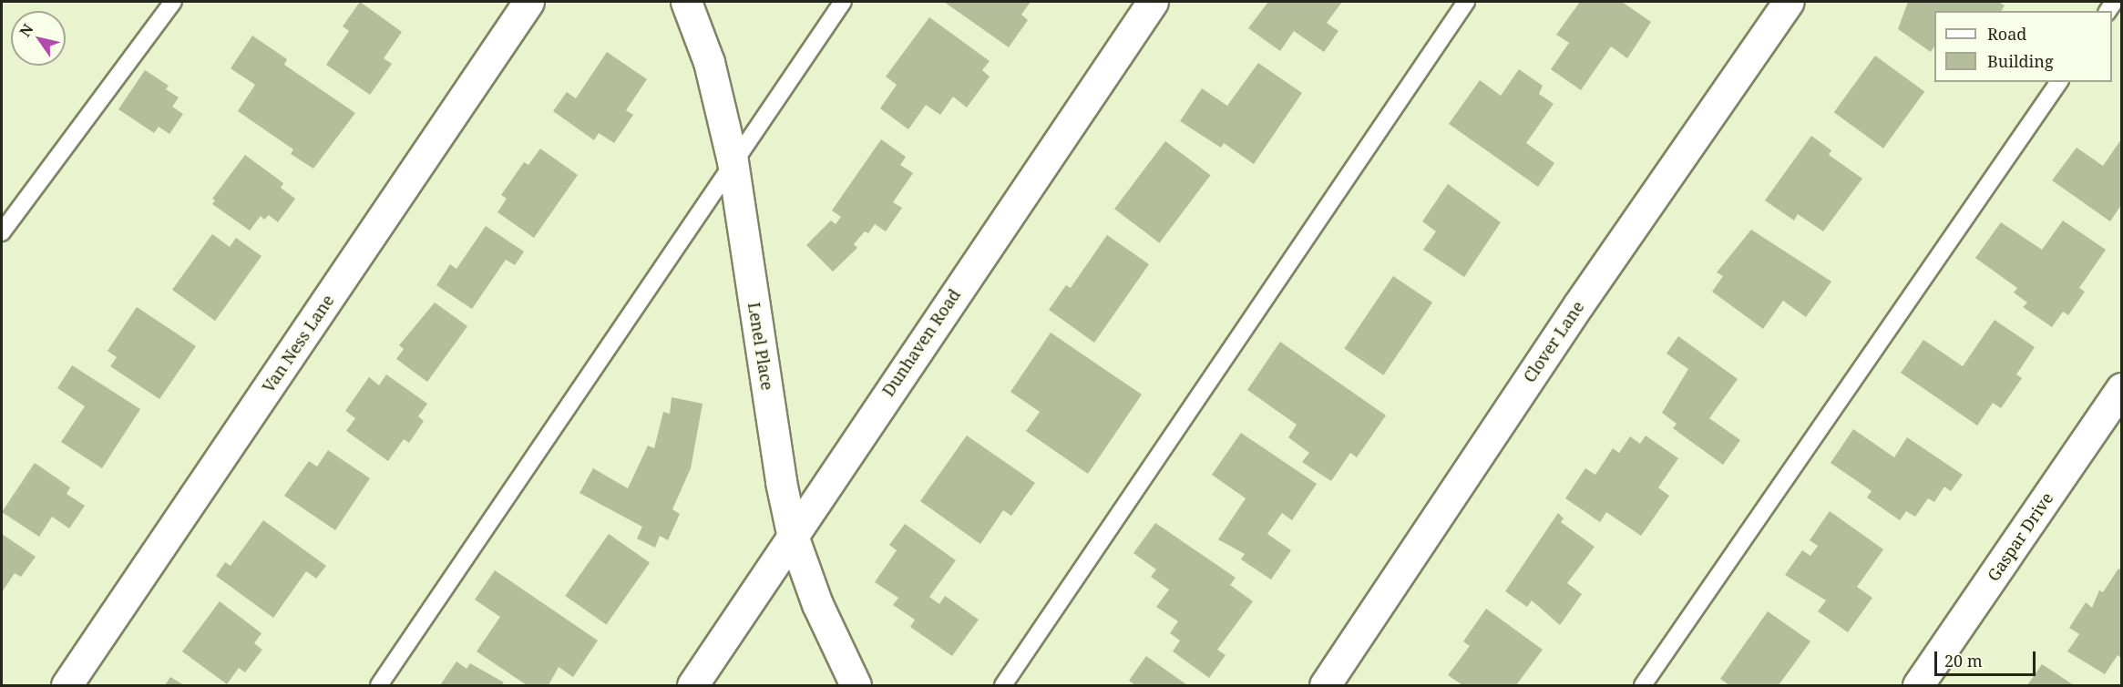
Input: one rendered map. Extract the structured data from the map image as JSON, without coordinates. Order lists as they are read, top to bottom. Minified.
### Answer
{"streets":{"street":["Clover Lane","Dunhaven Road","Van Ness Lane","Lenel Place","Gaspar Drive"]},"crossings":[["Dunhaven Road","Lenel Place"]],"legend":["Road","Building"],"scale_bar":"20 m","north":"top left"}
